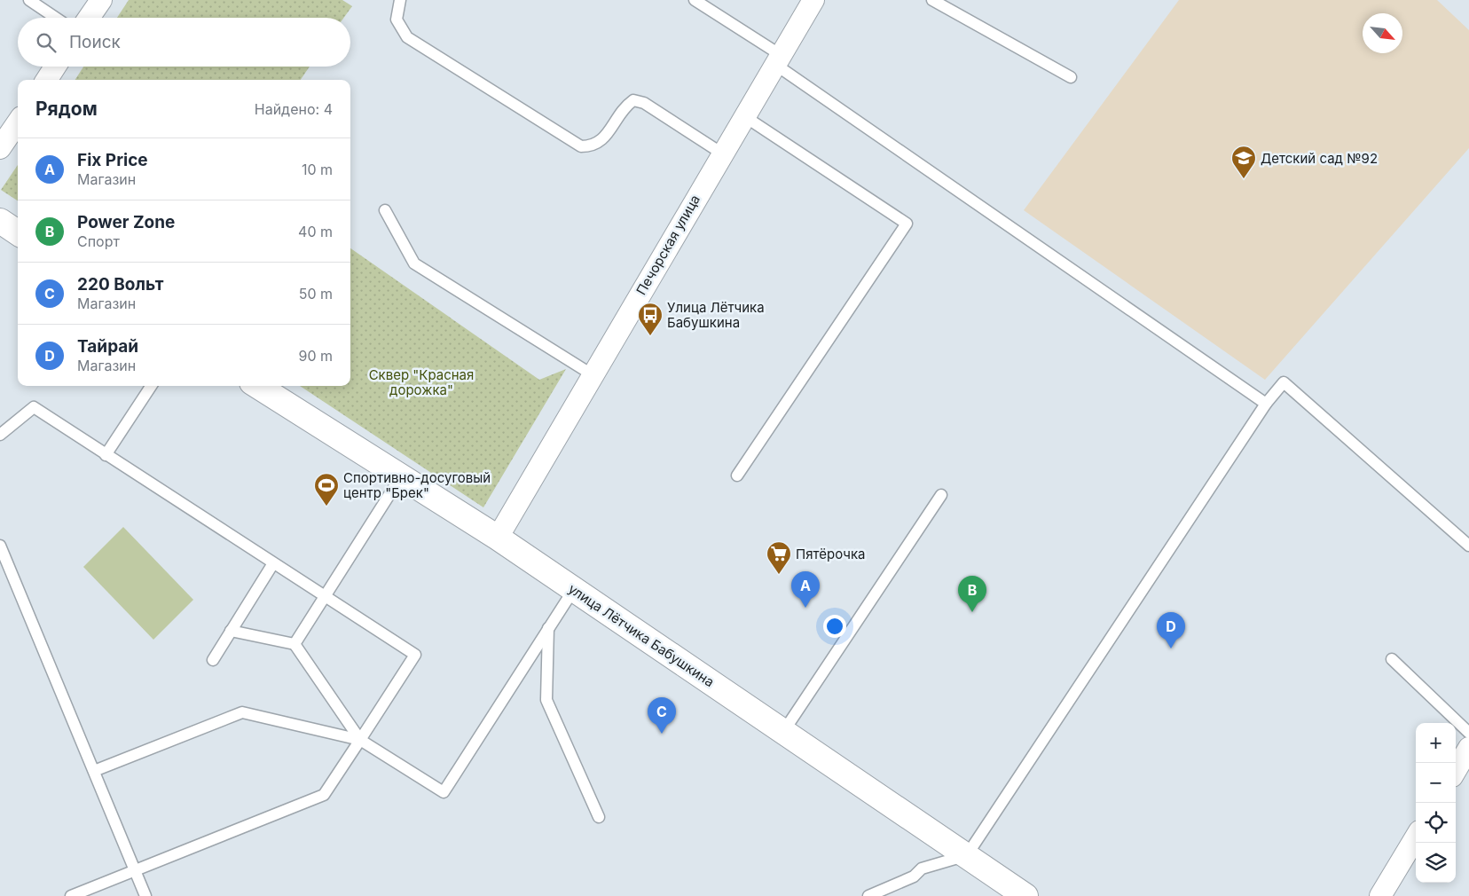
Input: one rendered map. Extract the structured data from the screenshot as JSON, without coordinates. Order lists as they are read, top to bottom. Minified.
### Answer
{"streets":{"main road":["улица Лётчика Бабушкина"],"street":["Печорская улица"]},"crossings":[["Печорская улица","улица Лётчика Бабушкина"]],"parks":["Сквер \"Красная дорожка\""],"places":{"school or university":["Детский сад №92"],"bus stop":["Улица Лётчика Бабушкина"],"sports":["Спортивно-досуговый центр \"Брек\""],"supermarket":["Пятёрочка"]},"north":"bottom right","page":{"search":"Поиск","heading":["Рядом","Найдено: 4"],"list":[{"mark":"A","name":"Fix Price","note":"Магазин","value":"10 m"},{"mark":"B","name":"Power Zone","note":"Спорт","value":"40 m"},{"mark":"C","name":"220 Вольт","note":"Магазин","value":"50 m"},{"mark":"D","name":"Тайрай","note":"Магазин","value":"90 m"}],"pins":["A","B","D","C"],"map_buttons":["+","−"]}}
